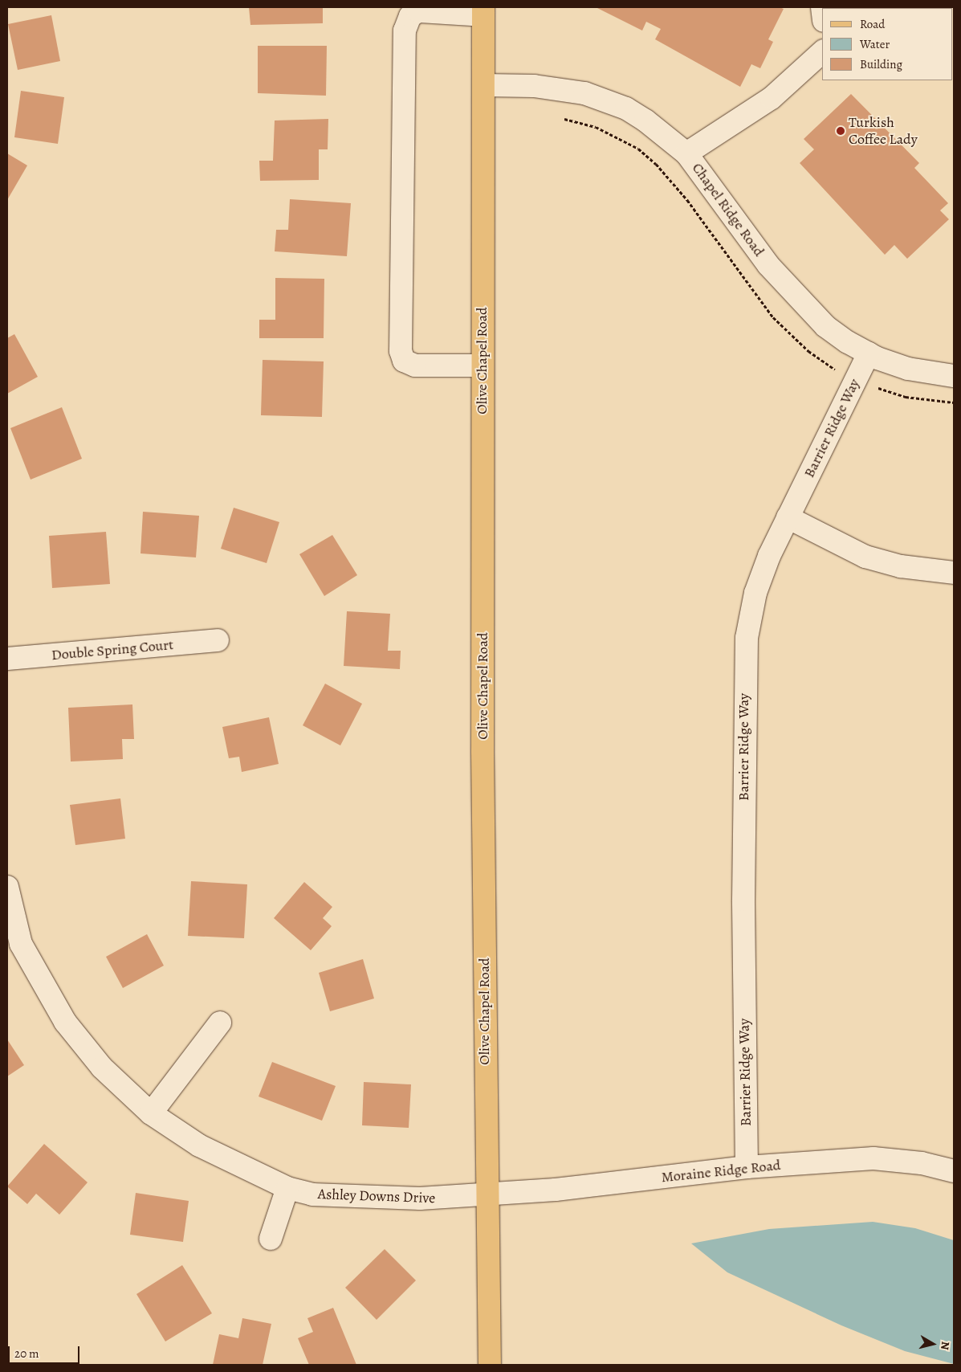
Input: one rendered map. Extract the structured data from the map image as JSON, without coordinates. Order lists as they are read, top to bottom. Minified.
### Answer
{"streets":{"main road":["Olive Chapel Road"],"street":["Chapel Ridge Road","Barrier Ridge Way","Double Spring Court","Moraine Ridge Road","Ashley Downs Drive"]},"crossings":[["Chapel Ridge Road","Olive Chapel Road"],["Chapel Ridge Road","Barrier Ridge Way"],["Olive Chapel Road","Moraine Ridge Road"],["Olive Chapel Road","Ashley Downs Drive"],["Barrier Ridge Way","Moraine Ridge Road"],["Moraine Ridge Road","Ashley Downs Drive"]],"places":["Turkish Coffee Lady"],"legend":["Road","Water","Building"],"scale_bar":"20 m","north":"right"}
